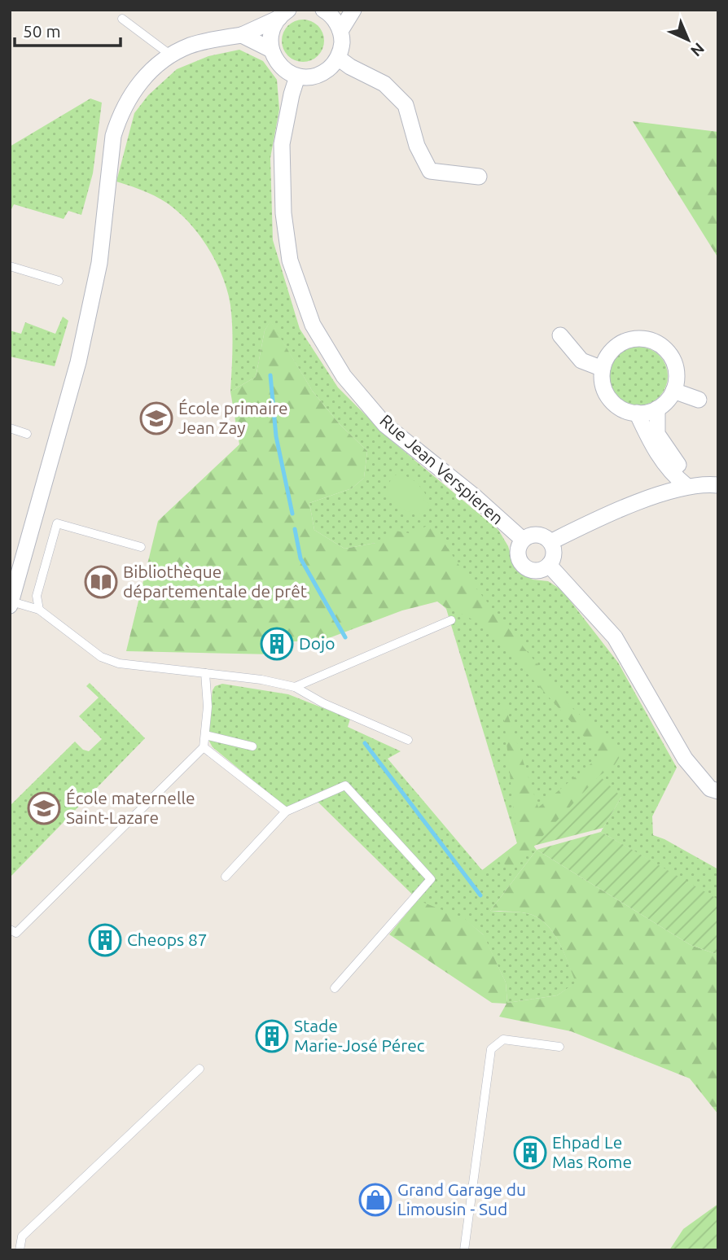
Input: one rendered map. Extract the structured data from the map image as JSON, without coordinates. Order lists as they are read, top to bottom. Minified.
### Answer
{"streets":{"street":["Rue Jean Verspieren"]},"places":{"school or university":["École primaire Jean Zay","École maternelle Saint-Lazare"],"library":["Bibliothèque départementale de prêt"],"building":["Dojo","Cheops 87","Stade Marie-José Pérec","Ehpad Le Mas Rome"],"shop":["Grand Garage du Limousin - Sud"]},"scale_bar":"50 m","north":"bottom right"}
